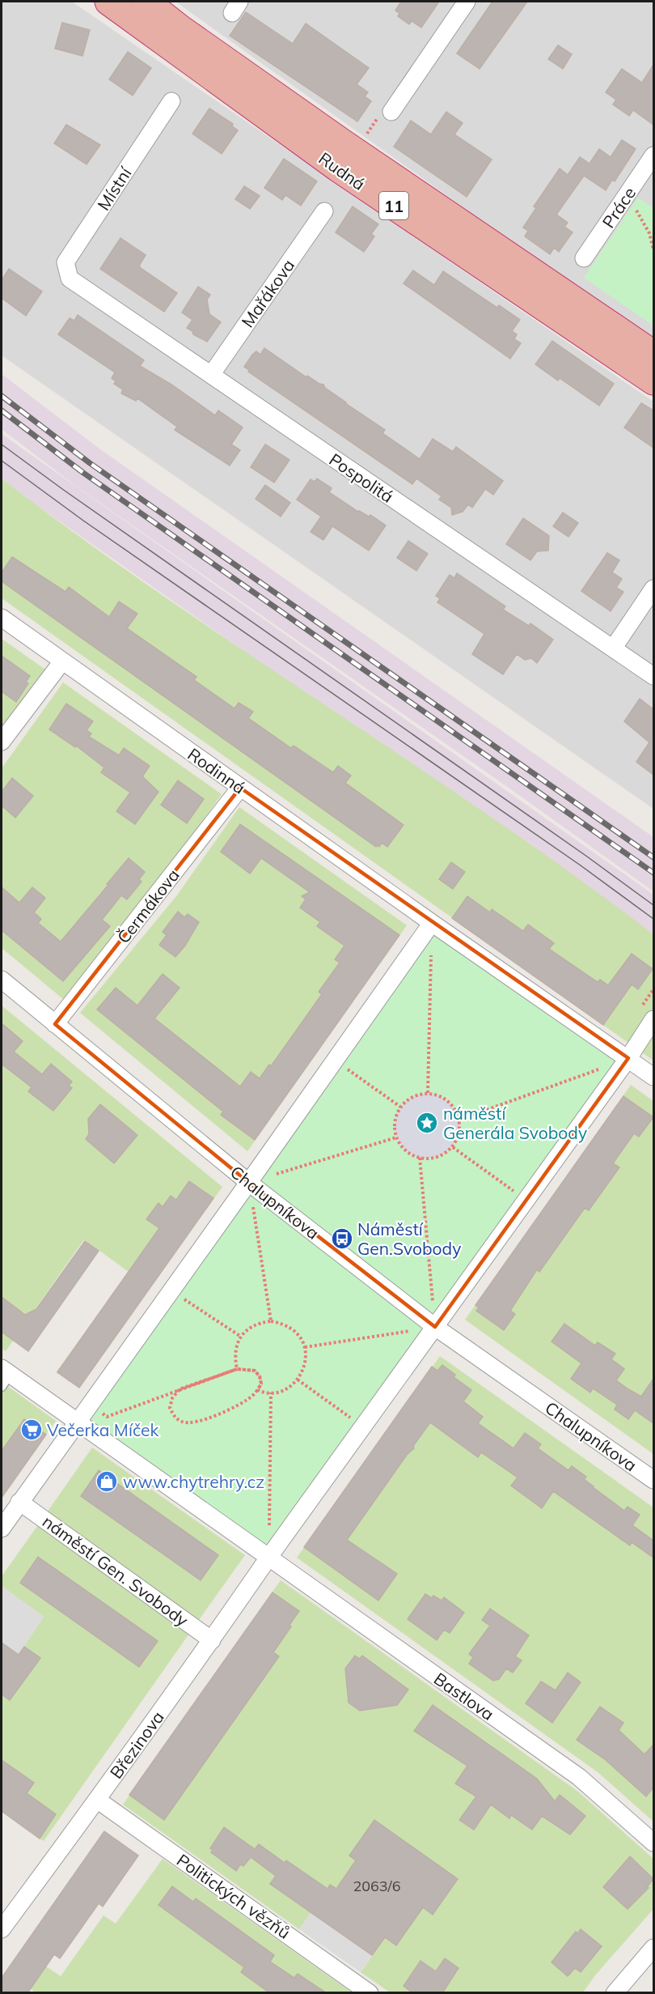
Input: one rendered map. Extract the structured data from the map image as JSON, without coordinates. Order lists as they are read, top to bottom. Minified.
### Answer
{"streets":{"highway":["Rudná","11"],"street":["Místní","Práce","Mařákova","Pospolitá","Rodinná","Čermákova","Chalupníkova","náměstí Gen. Svobody","Bastlova","Březinova","Politických vězňů"]},"crossings":[["Místní","Pospolitá"],["Mařákova","Pospolitá"],["Rodinná","Čermákova"],["Čermákova","Chalupníkova"],["náměstí Gen. Svobody","Březinova"],["Bastlova","Březinova"],["Březinova","Politických vězňů"]],"places":{"place":["náměstí Generála Svobody"],"bus stop":["Náměstí Gen.Svobody"],"supermarket":["Večerka Míček"],"shop":["www.chytrehry.cz"]},"house_numbers":["2063/6"]}
